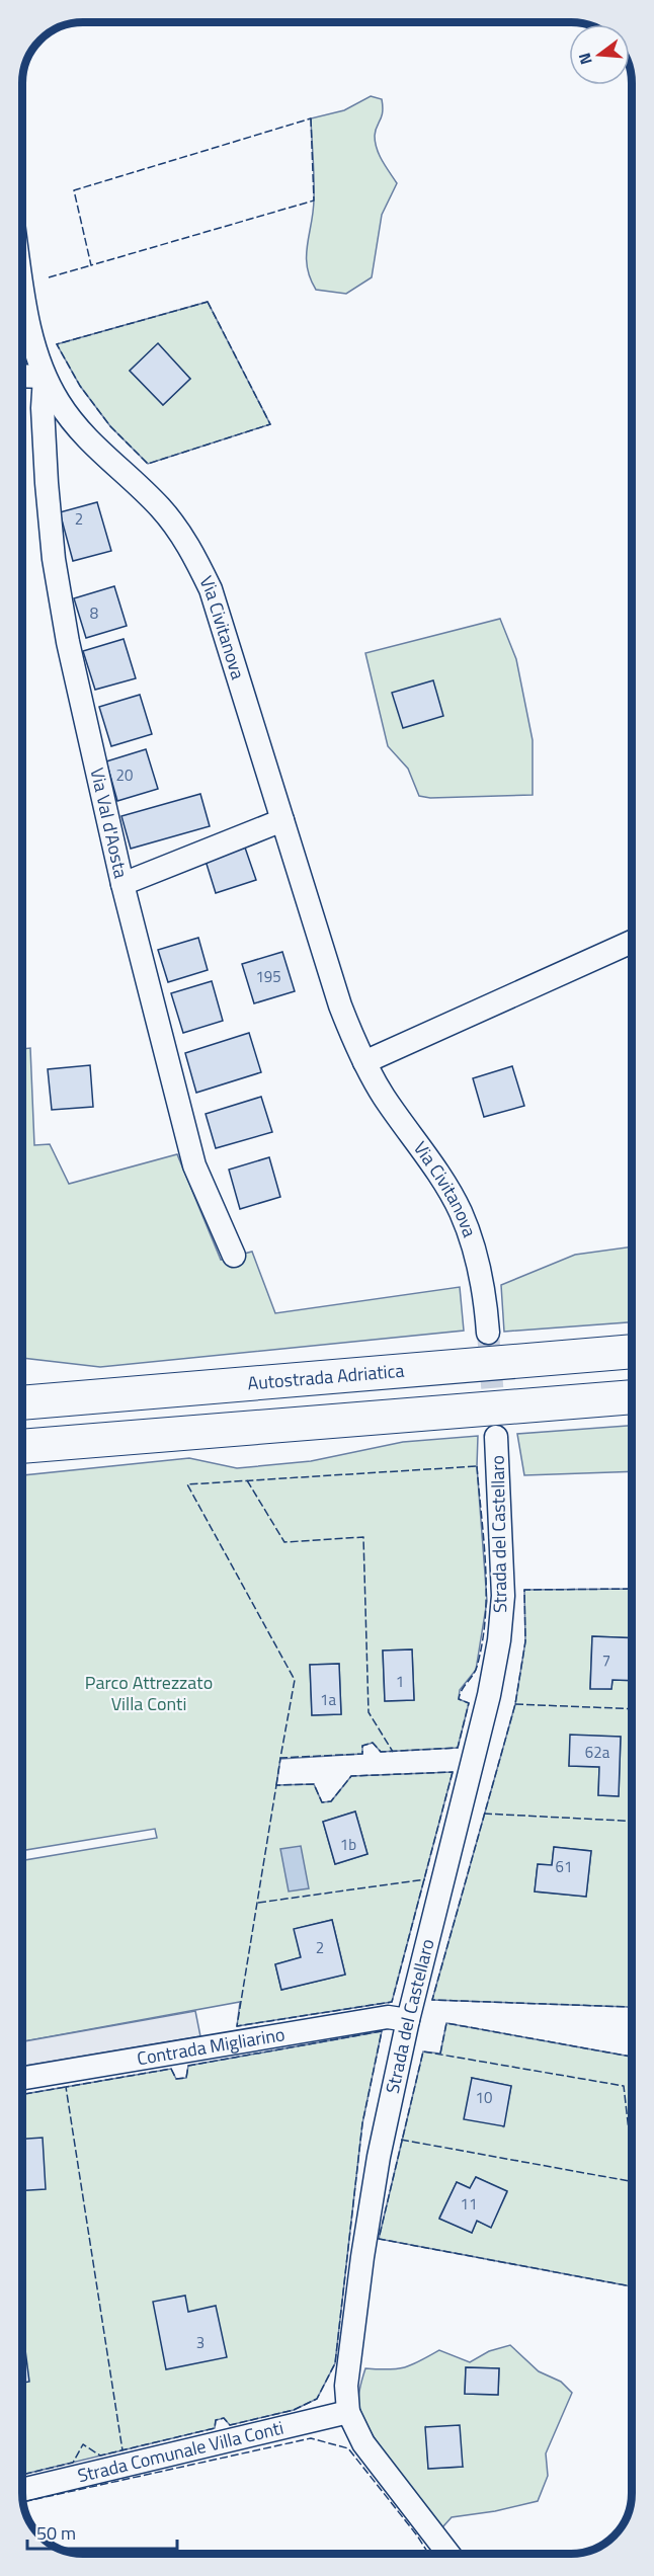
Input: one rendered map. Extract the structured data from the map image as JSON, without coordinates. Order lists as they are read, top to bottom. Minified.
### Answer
{"streets":{"highway":["Autostrada Adriatica"],"street":["Via Civitanova","Via Val d'Aosta","Strada del Castellaro","Contrada Migliarino","Strada Comunale Villa Conti"]},"crossings":[["Via Civitanova","Via Val d'Aosta"],["Strada del Castellaro","Contrada Migliarino"],["Strada del Castellaro","Strada Comunale Villa Conti"]],"parks":["Parco Attrezzato Villa Conti"],"house_numbers":["2","8","20","195","7","1","1a","62a","1b","61","2","10","11","3"],"scale_bar":"50 m","north":"left"}
